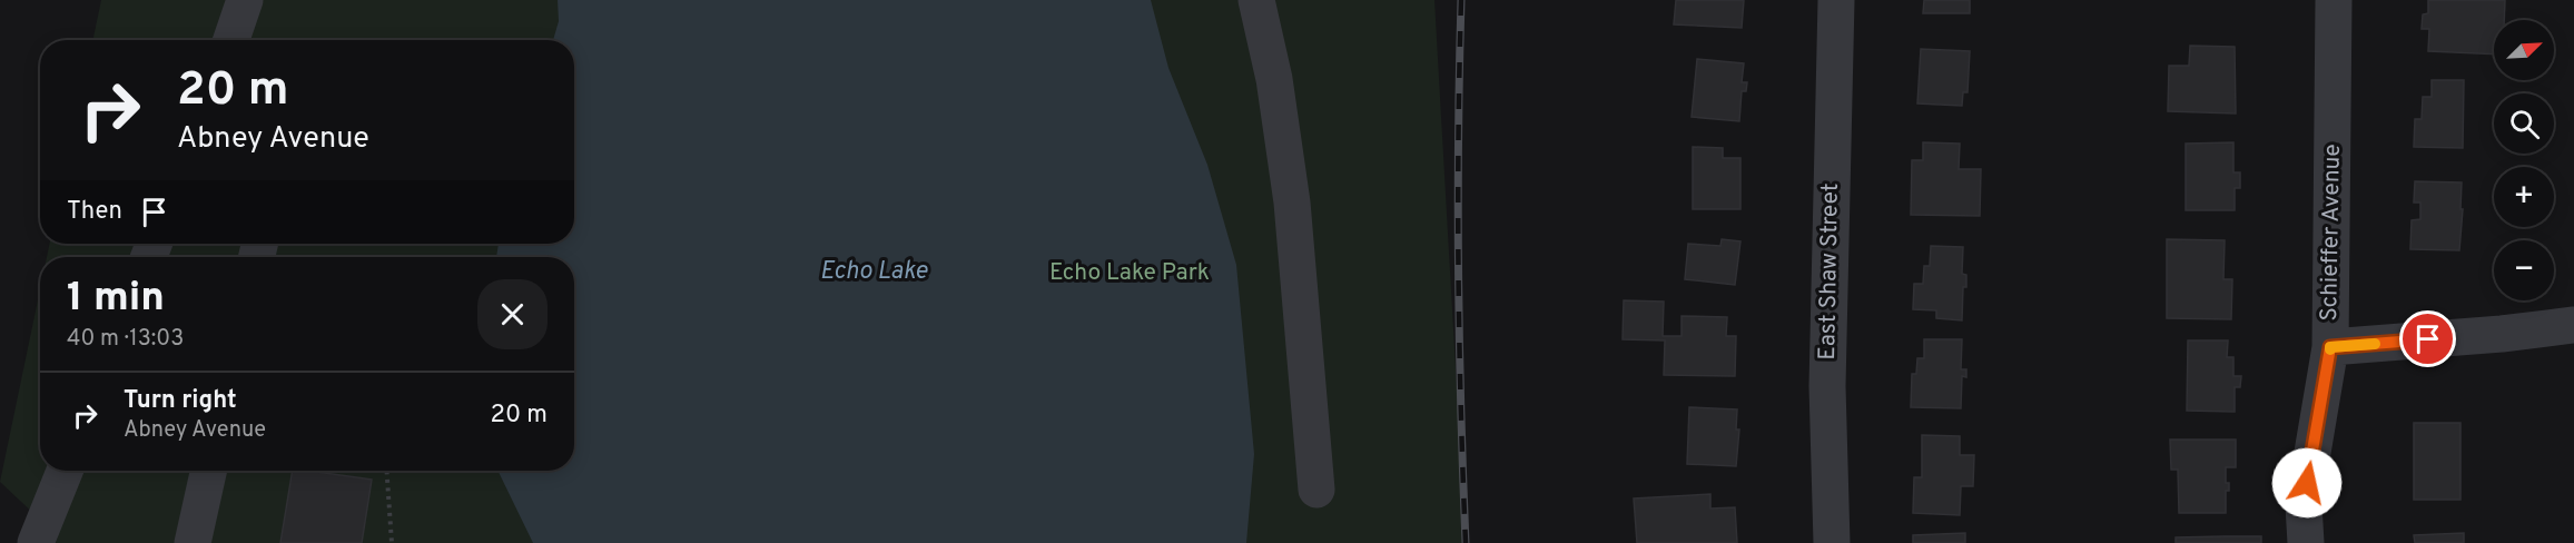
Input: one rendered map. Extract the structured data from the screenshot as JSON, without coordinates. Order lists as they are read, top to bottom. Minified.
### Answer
{"streets":{"street":["Schieffer Avenue","East Shaw Street"]},"water":["Echo Lake"],"parks":["Echo Lake Park"],"north":"top right","page":{"map_buttons":["+","−"],"turn":["20 m","Abney Avenue"],"then":"Then","heading":["1 min","40 m · 13:03"],"list":[{"name":"Turn right","note":"Abney Avenue","value":"20 m"}]}}
